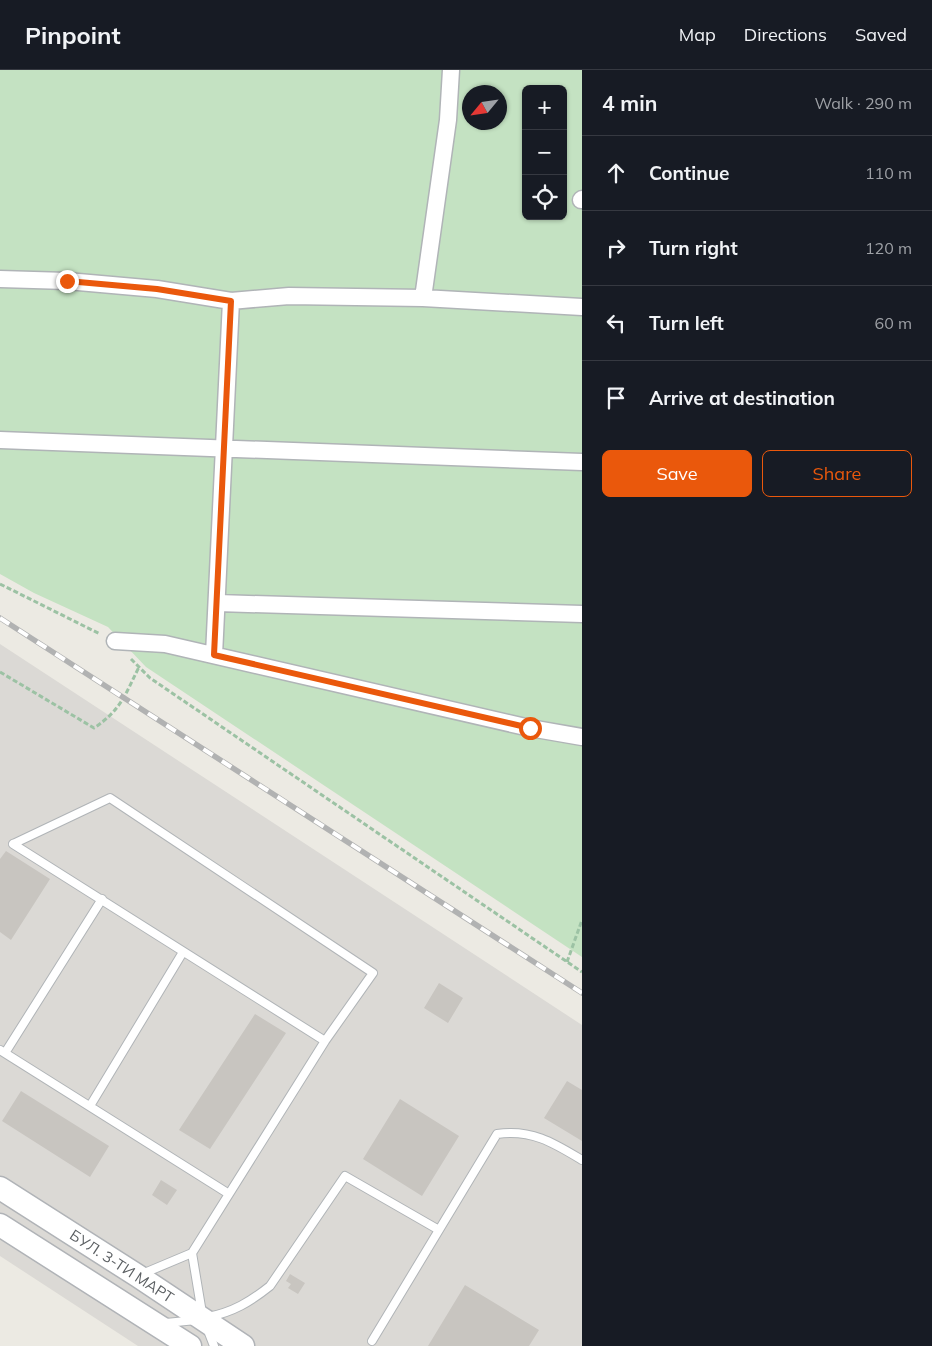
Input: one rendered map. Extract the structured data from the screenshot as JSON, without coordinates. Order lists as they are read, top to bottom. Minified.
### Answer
{"streets":{"main road":["БУЛ. 3-ТИ МАРТ"]},"north":"bottom left","page":{"header":"Pinpoint","nav":["Map","Directions","Saved"],"heading":["4 min","Walk · 290 m"],"map_buttons":["+","−"],"list":[["Continue","110 m"],["Turn right","120 m"],["Turn left","60 m"],"Arrive at destination"],"buttons":["Save","Share"]}}
